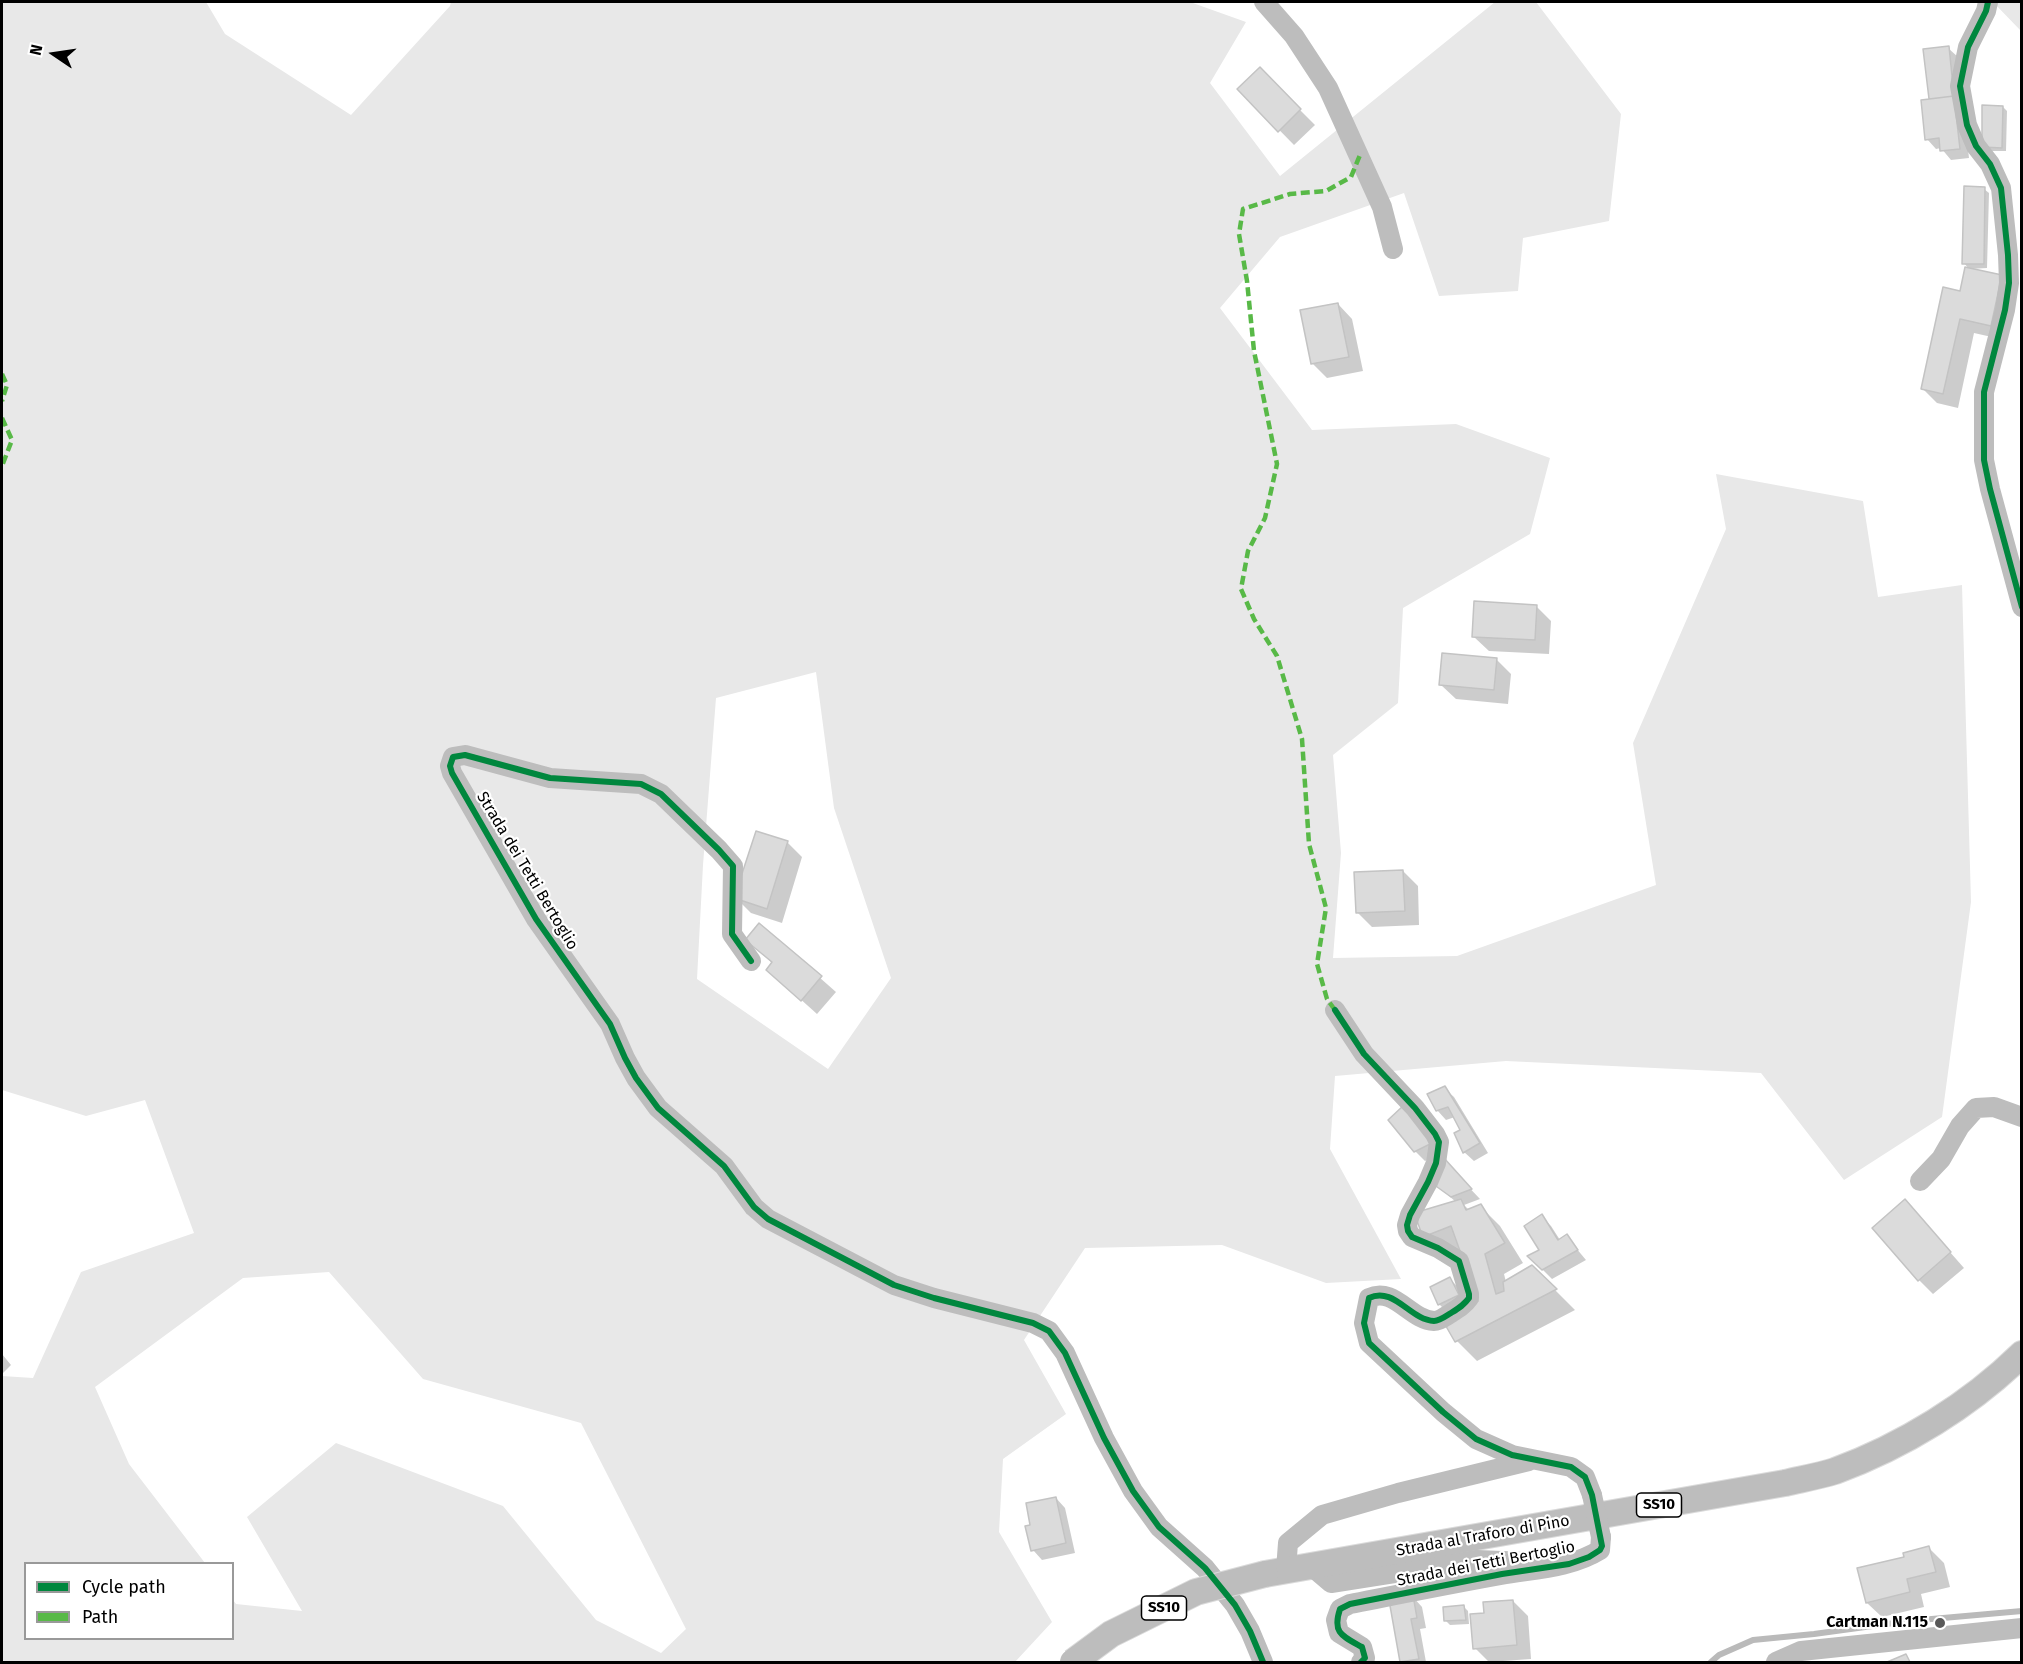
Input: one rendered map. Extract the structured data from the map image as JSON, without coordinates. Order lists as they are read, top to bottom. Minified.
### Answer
{"streets":{"main road":["SS10","Strada al Traforo di Pino"],"street":["Strada dei Tetti Bertoglio"]},"crossings":[["Strada dei Tetti Bertoglio","Strada al Traforo di Pino"]],"places":["Cartman N.115"],"legend":["Cycle path","Path"],"north":"left"}
